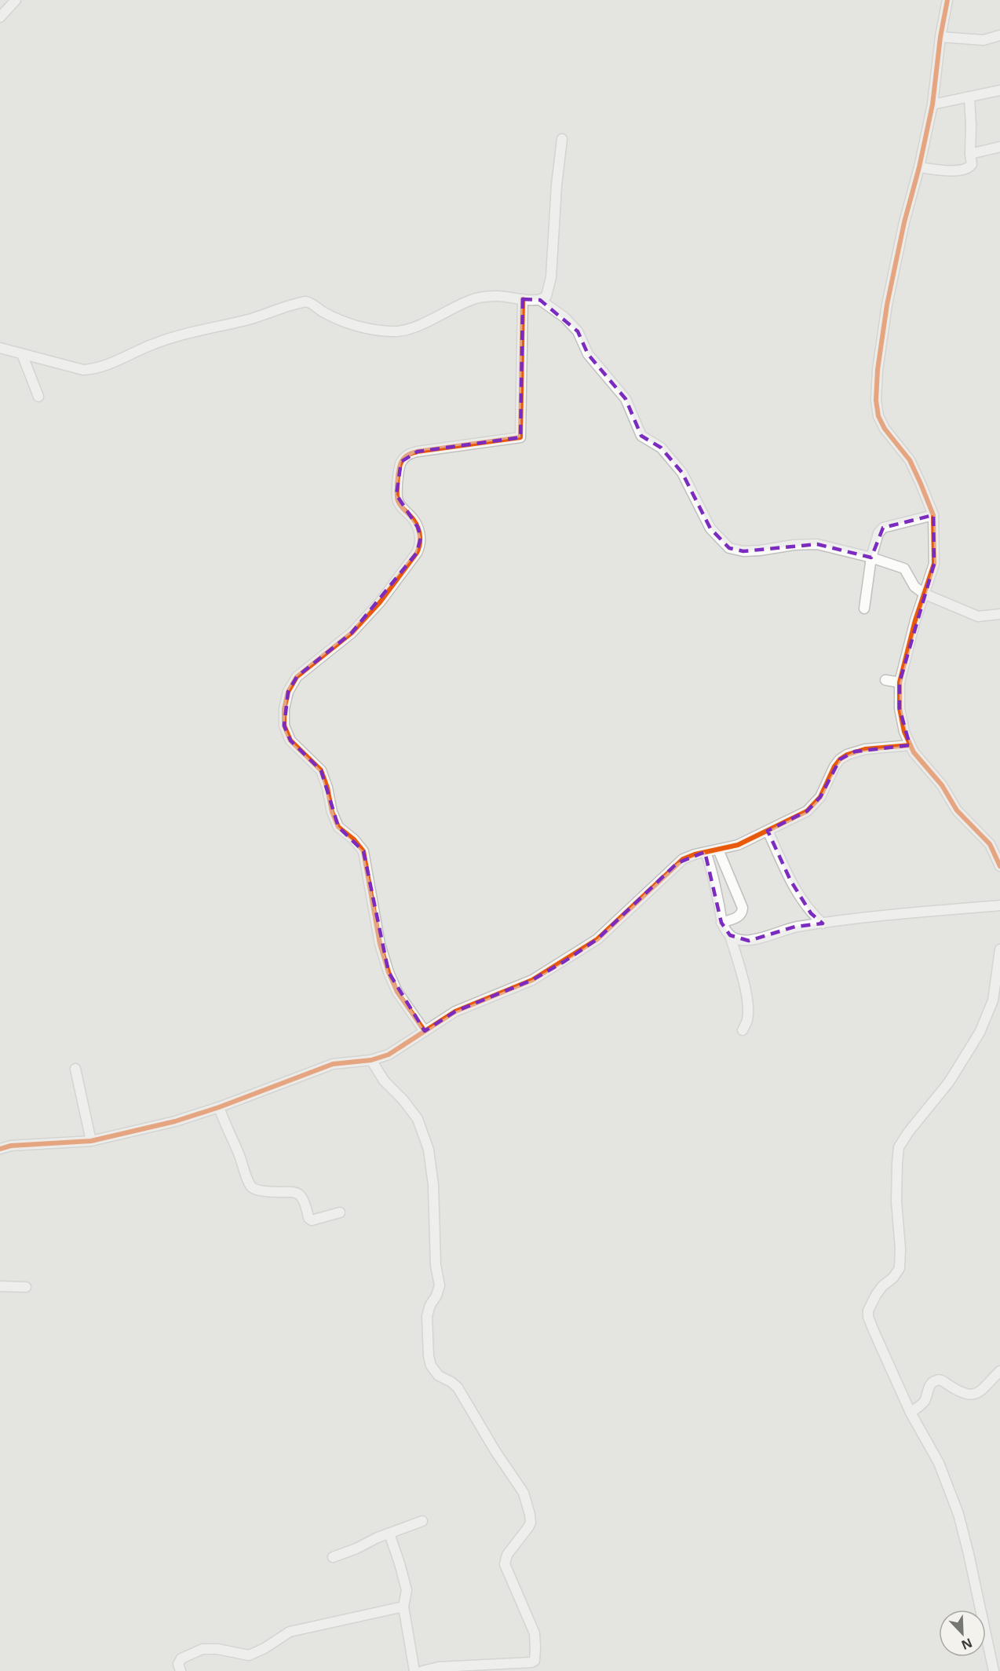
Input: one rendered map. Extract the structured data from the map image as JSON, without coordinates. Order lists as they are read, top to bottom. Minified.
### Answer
{"north":"bottom right"}
